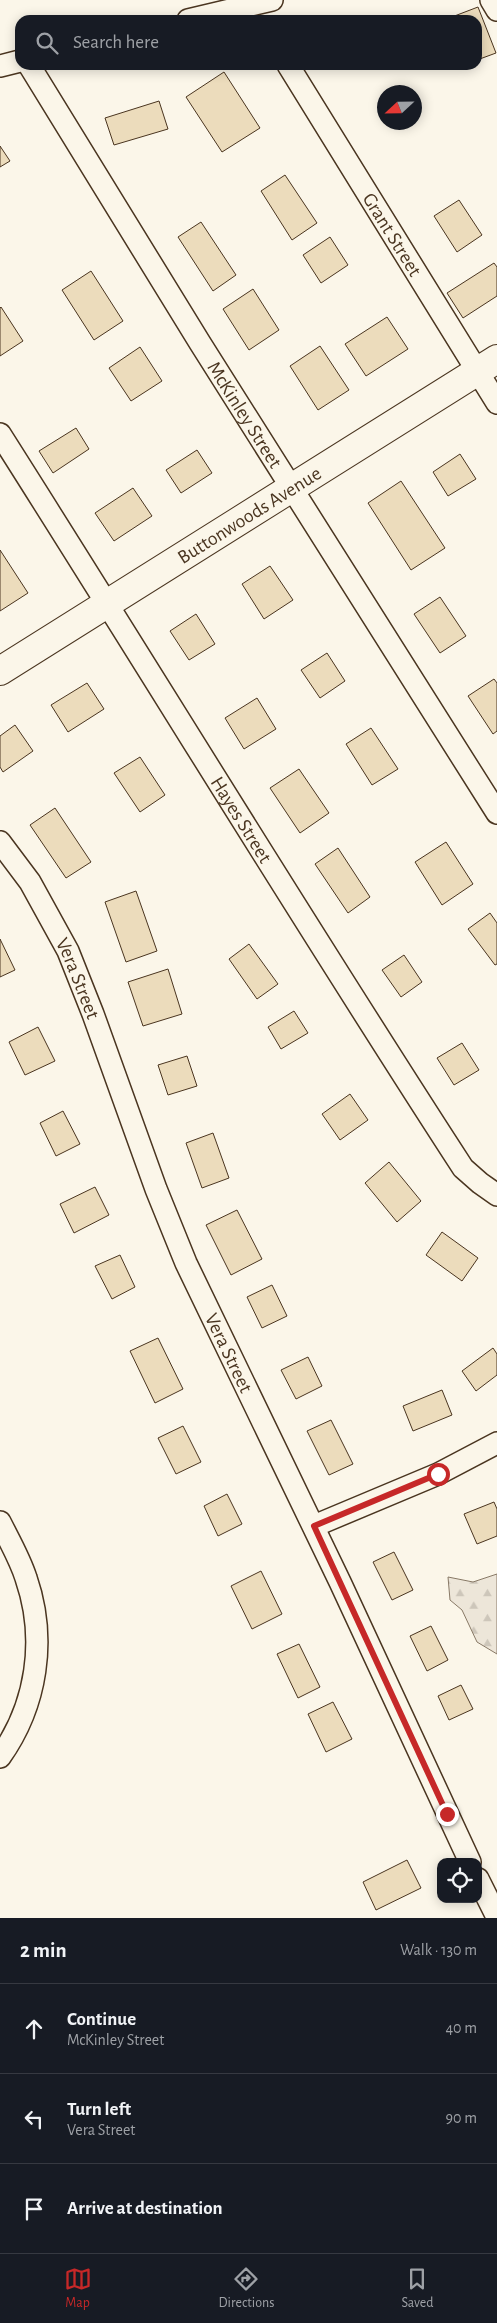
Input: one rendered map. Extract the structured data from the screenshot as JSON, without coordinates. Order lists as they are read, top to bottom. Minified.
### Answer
{"streets":{"street":["Grant Street","McKinley Street","Buttonwoods Avenue","Hayes Street","Vera Street"]},"crossings":[["Grant Street","Buttonwoods Avenue"],["McKinley Street","Buttonwoods Avenue"],["Buttonwoods Avenue","Hayes Street"]],"north":"left","page":{"search":"Search here","heading":["2 min","Walk · 130 m"],"list":[["Continue","McKinley Street","40 m"],["Turn left","Vera Street","90 m"],"Arrive at destination"],"nav":["Map","Directions","Saved"]}}
